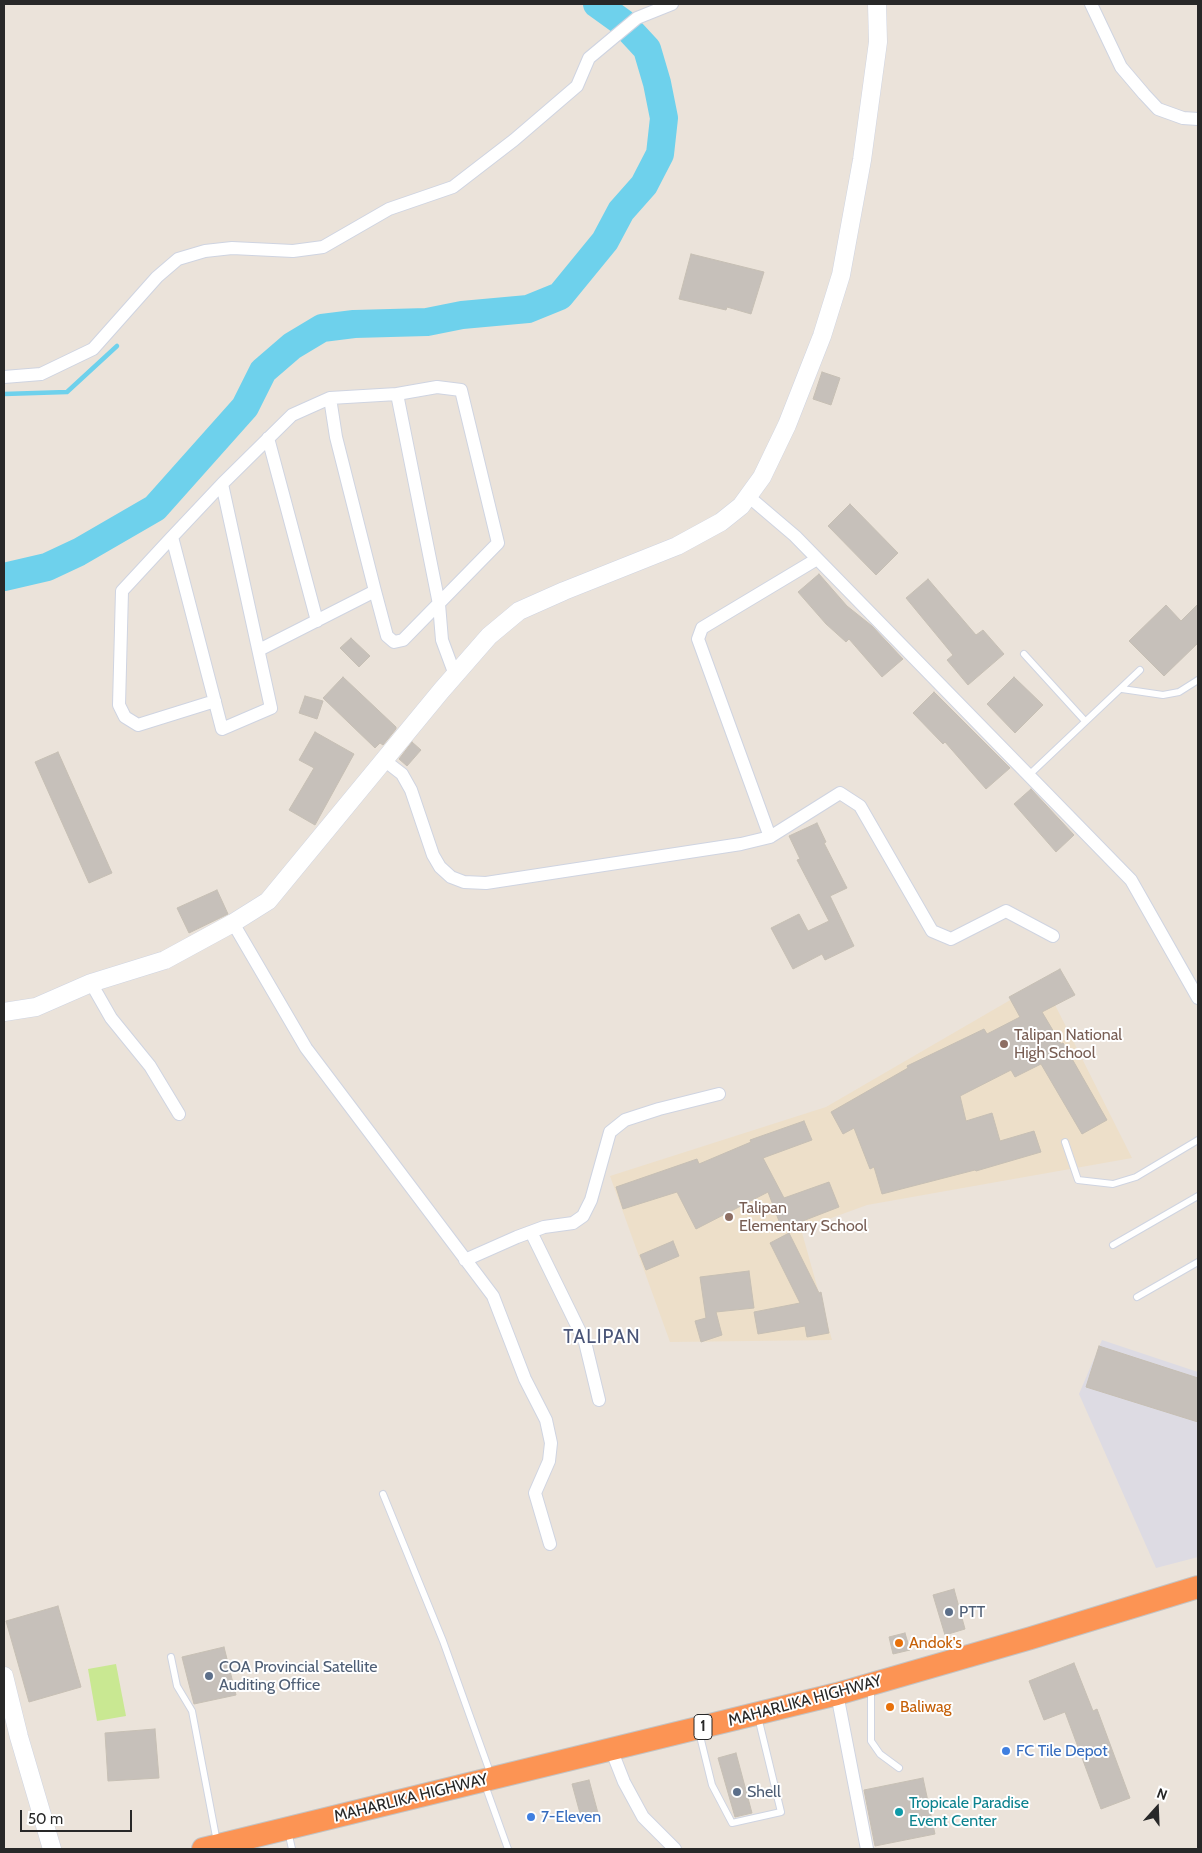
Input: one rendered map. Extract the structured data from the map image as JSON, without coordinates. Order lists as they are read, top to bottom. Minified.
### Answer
{"streets":{"highway":["MAHARLIKA HIGHWAY","1"]},"districts":["TALIPAN"],"places":["Talipan National High School","Talipan Elementary School","PTT","Andok's","COA Provincial Satellite Auditing Office","Baliwag","FC Tile Depot","Shell","Tropicale Paradise Event Center","7-Eleven"],"scale_bar":"50 m","north":"top"}
